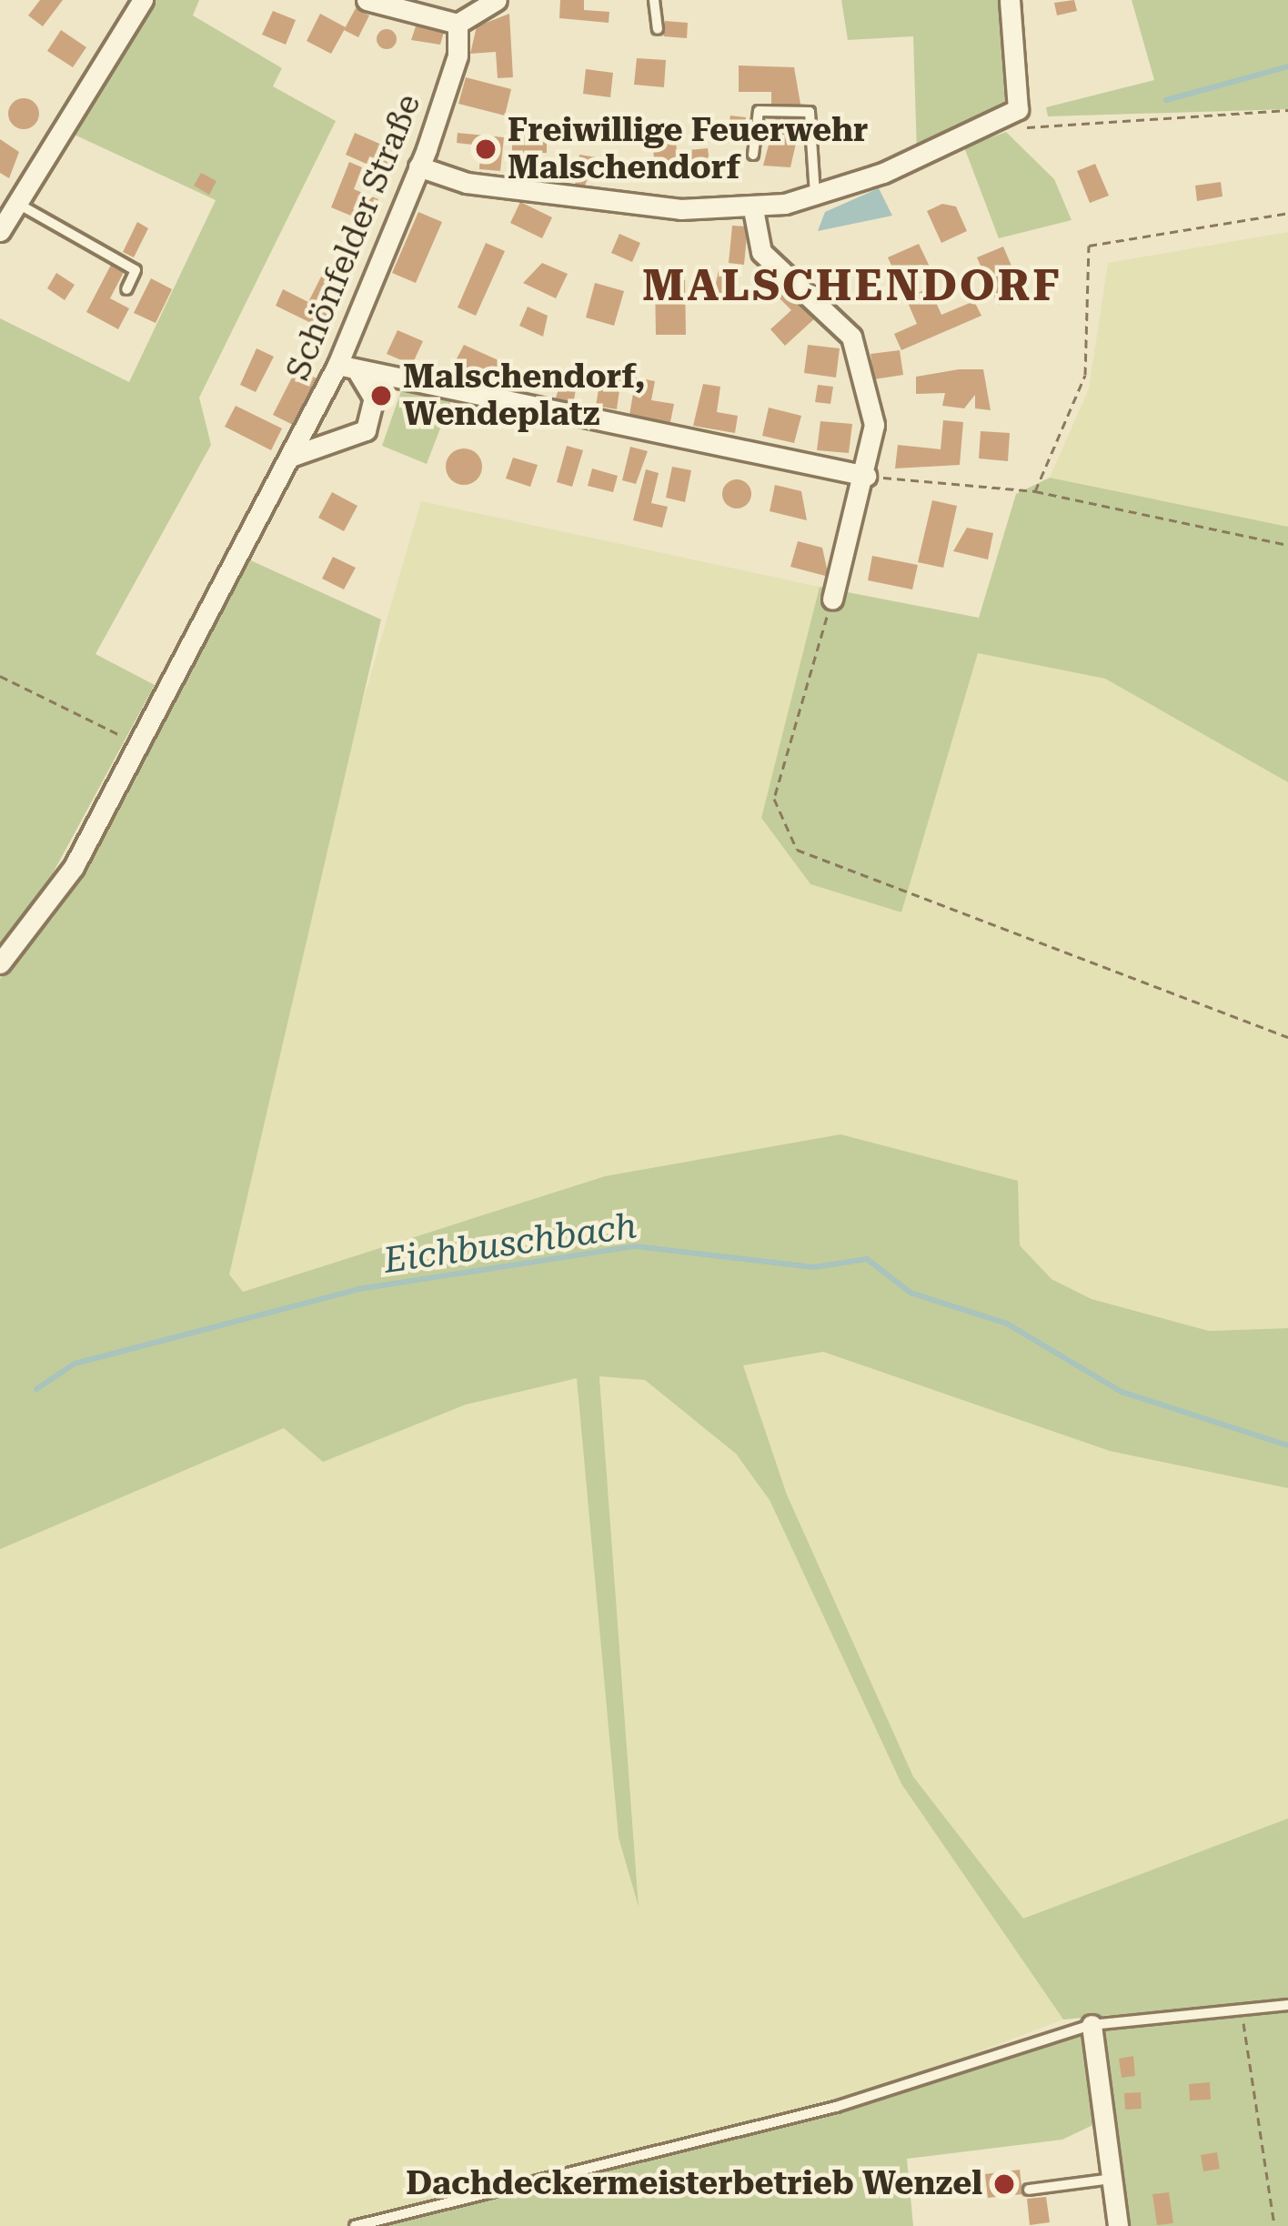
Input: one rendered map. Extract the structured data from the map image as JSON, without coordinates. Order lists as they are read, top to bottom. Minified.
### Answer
{"streets":{"street":["Schönfelder Straße"]},"districts":["MALSCHENDORF"],"water":["Eichbuschbach"],"places":["Freiwillige Feuerwehr Malschendorf","Malschendorf, Wendeplatz","Dachdeckermeisterbetrieb Wenzel"]}
